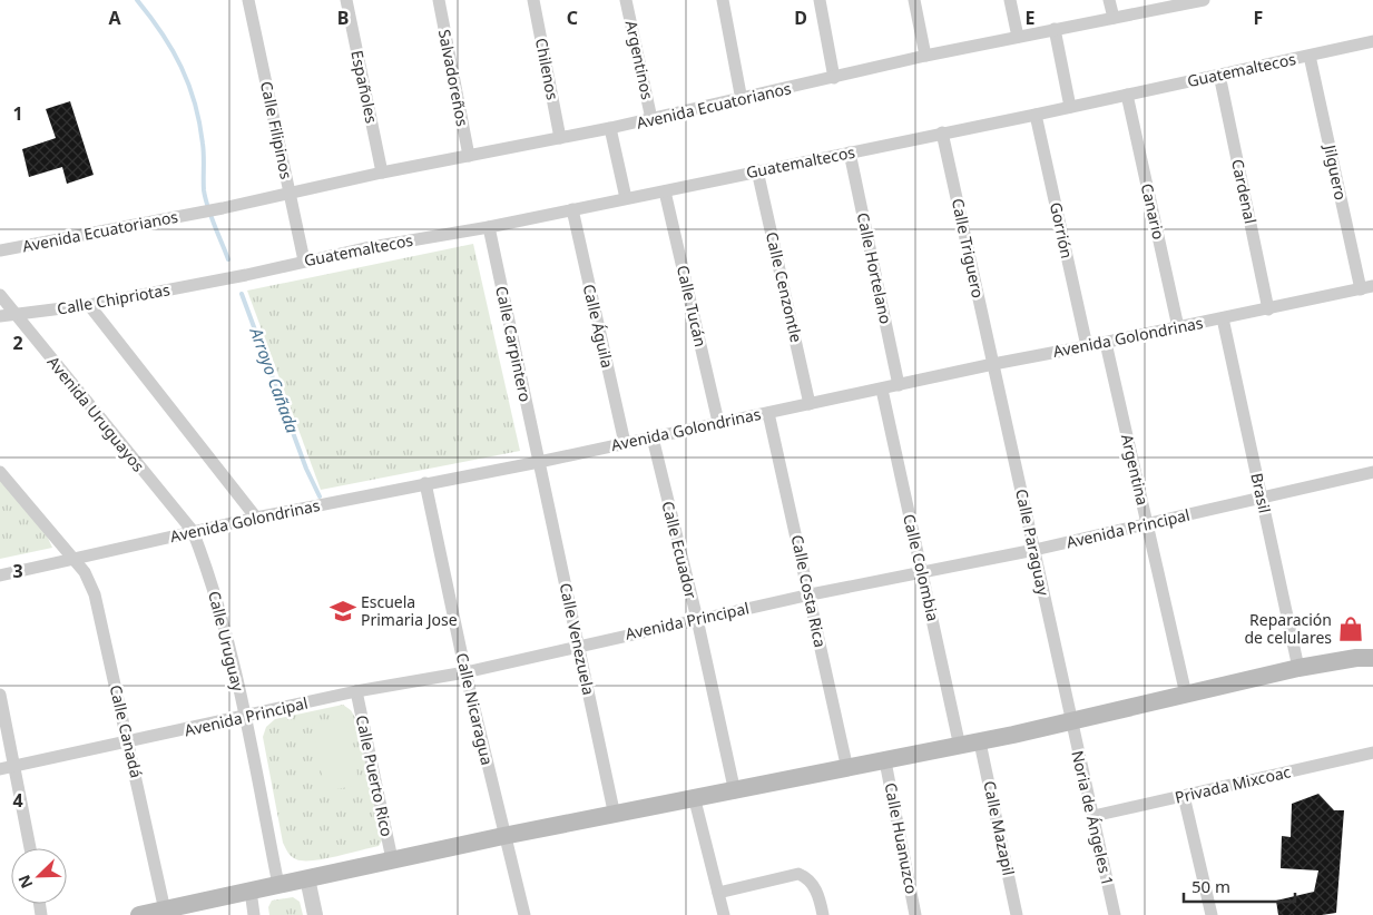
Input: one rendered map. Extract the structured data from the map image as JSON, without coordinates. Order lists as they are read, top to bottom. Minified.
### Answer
{"streets":{"street":["Argentinos","Chilenos","Guatemaltecos","Salvadoreños","Españoles","Avenida Ecuatorianos","Calle Filipinos","Jilguero","Cardenal","Canario","Gorrión","Calle Triguero","Calle Hortelano","Calle Cenzontle","Calle Chipriotas","Calle Tucán","Calle Águila","Avenida Golondrinas","Calle Carpintero","Avenida Uruguayos","Argentina","Brasil","Avenida Principal","Calle Paraguay","Calle Ecuador","Calle Colombia","Calle Costa Rica","Calle Venezuela","Calle Uruguay","Calle Nicaragua","Calle Canadá","Calle Puerto Rico","Privada Mixcoac","Noria de Ángeles 1","Calle Mazapil","Calle Huanuzco"]},"crossings":[["Argentinos","Avenida Ecuatorianos"],["Chilenos","Avenida Ecuatorianos"],["Guatemaltecos","Calle Filipinos"],["Guatemaltecos","Jilguero"],["Guatemaltecos","Cardenal"],["Guatemaltecos","Canario"],["Guatemaltecos","Gorrión"],["Guatemaltecos","Calle Triguero"],["Guatemaltecos","Calle Hortelano"],["Guatemaltecos","Calle Cenzontle"],["Guatemaltecos","Calle Chipriotas"],["Guatemaltecos","Calle Tucán"],["Guatemaltecos","Calle Águila"],["Guatemaltecos","Calle Carpintero"],["Salvadoreños","Avenida Ecuatorianos"],["Españoles","Avenida Ecuatorianos"],["Avenida Ecuatorianos","Calle Filipinos"],["Jilguero","Avenida Golondrinas"],["Cardenal","Avenida Golondrinas"],["Canario","Avenida Golondrinas"],["Gorrión","Avenida Golondrinas"],["Calle Triguero","Avenida Golondrinas"],["Calle Triguero","Calle Paraguay"],["Calle Hortelano","Avenida Golondrinas"],["Calle Cenzontle","Avenida Golondrinas"],["Calle Chipriotas","Avenida Uruguayos"],["Calle Tucán","Avenida Golondrinas"],["Calle Águila","Avenida Golondrinas"],["Avenida Golondrinas","Calle Carpintero"],["Avenida Golondrinas","Avenida Uruguayos"],["Avenida Golondrinas","Argentina"],["Avenida Golondrinas","Brasil"],["Avenida Golondrinas","Calle Paraguay"],["Avenida Golondrinas","Calle Ecuador"],["Avenida Golondrinas","Calle Colombia"],["Avenida Golondrinas","Calle Costa Rica"],["Avenida Golondrinas","Calle Venezuela"],["Avenida Golondrinas","Calle Uruguay"],["Avenida Golondrinas","Calle Nicaragua"],["Avenida Golondrinas","Calle Canadá"],["Calle Carpintero","Calle Venezuela"],["Avenida Uruguayos","Calle Uruguay"],["Argentina","Avenida Principal"],["Brasil","Avenida Principal"],["Avenida Principal","Calle Paraguay"],["Avenida Principal","Calle Ecuador"],["Avenida Principal","Calle Colombia"],["Avenida Principal","Calle Costa Rica"],["Avenida Principal","Calle Venezuela"],["Avenida Principal","Calle Uruguay"],["Avenida Principal","Calle Nicaragua"],["Avenida Principal","Calle Canadá"],["Avenida Principal","Calle Puerto Rico"],["Calle Paraguay","Noria de Ángeles 1"],["Privada Mixcoac","Noria de Ángeles 1"]],"water":["Arroyo Cañada"],"places":{"school or university":["Escuela Primaria Jose"],"shop":["Reparación de celulares"]},"scale_bar":"50 m","north":"bottom left","grid":{"columns":["A","B","C","D","E","F"],"rows":["1","2","3","4"]}}
